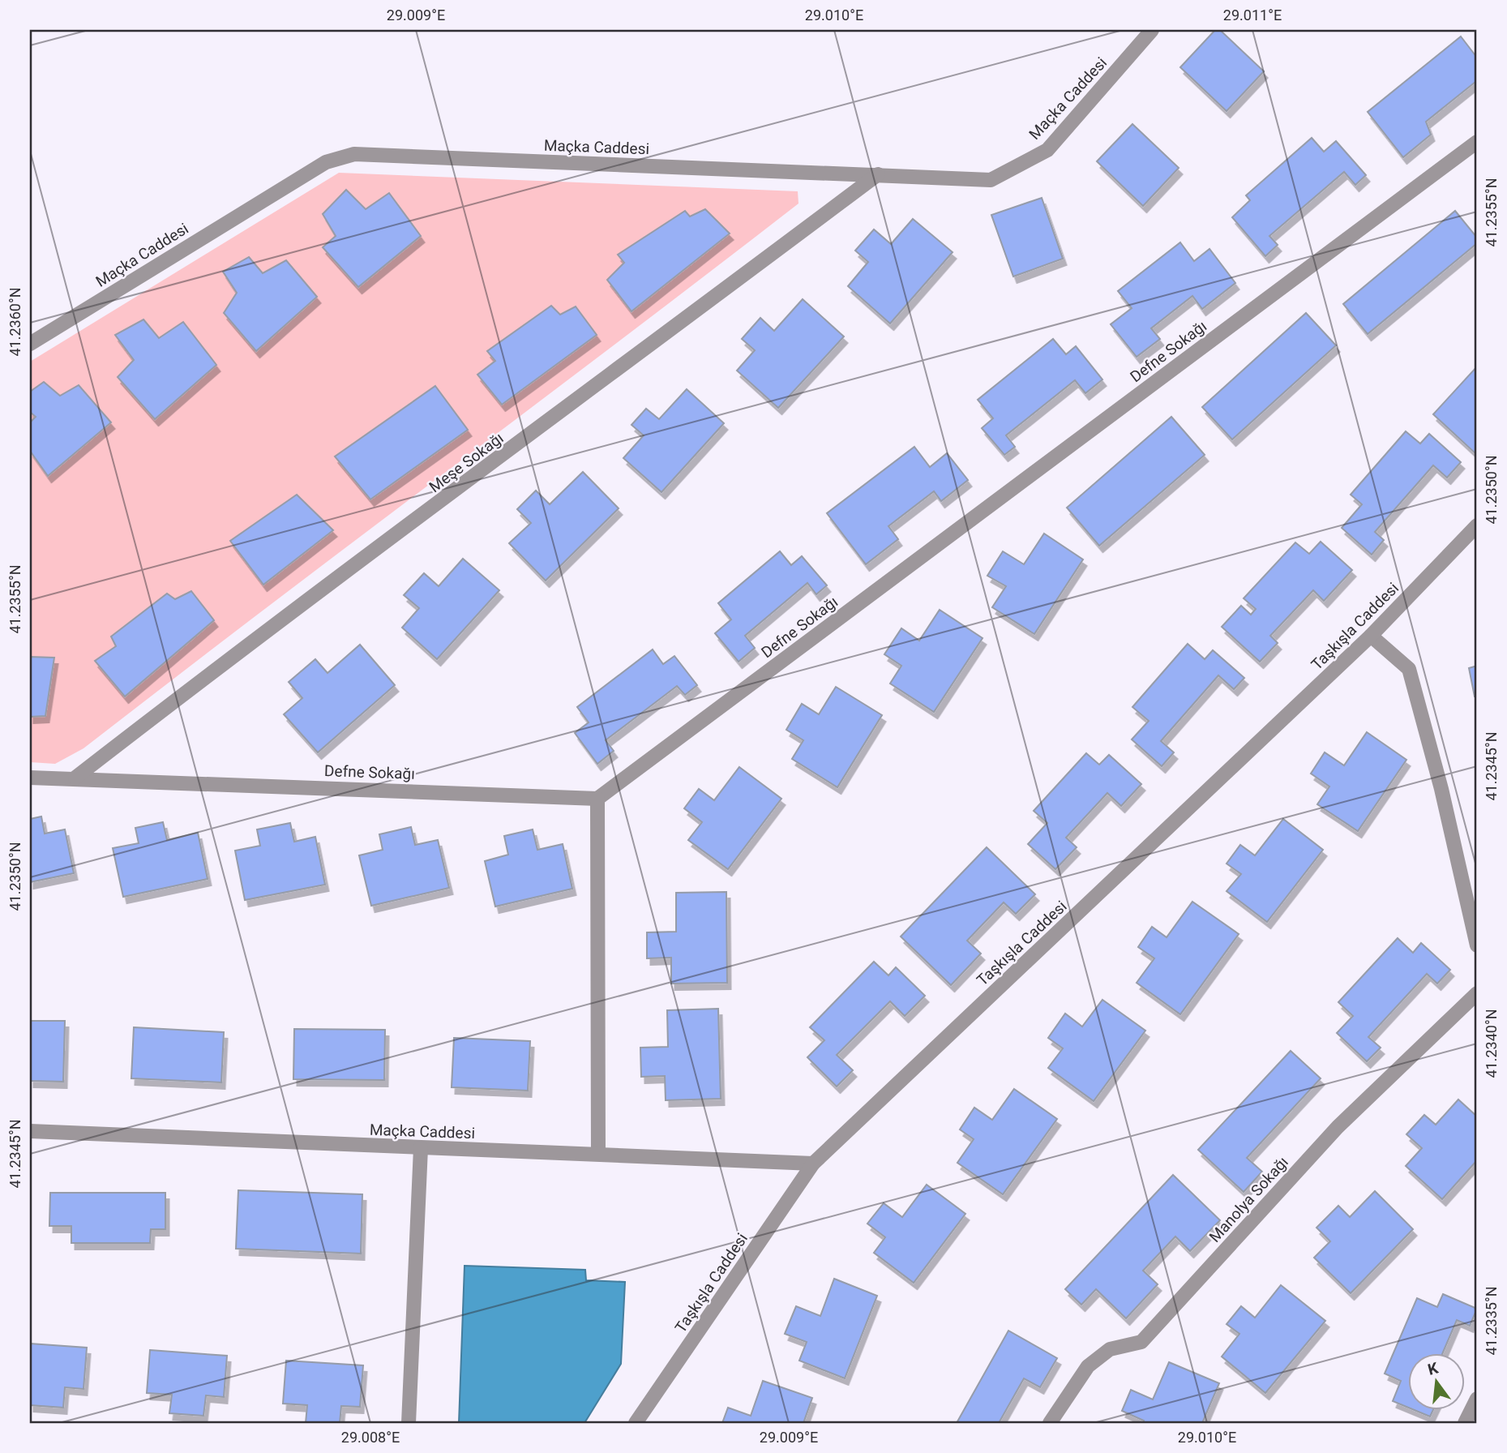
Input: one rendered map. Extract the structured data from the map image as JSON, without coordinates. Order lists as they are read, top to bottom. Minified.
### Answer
{"streets":{"street":["Maçka Caddesi","Defne Sokağı","Meşe Sokağı","Taşkışla Caddesi","Manolya Sokağı"]},"crossings":[["Maçka Caddesi","Meşe Sokağı"],["Maçka Caddesi","Taşkışla Caddesi"],["Defne Sokağı","Meşe Sokağı"]],"north":"top","coordinates":["29.009°E","29.010°E","29.011°E","41.2355°N","41.2360°N","41.2350°N","41.2345°N","41.2340°N","41.2335°N","29.008°E"]}
